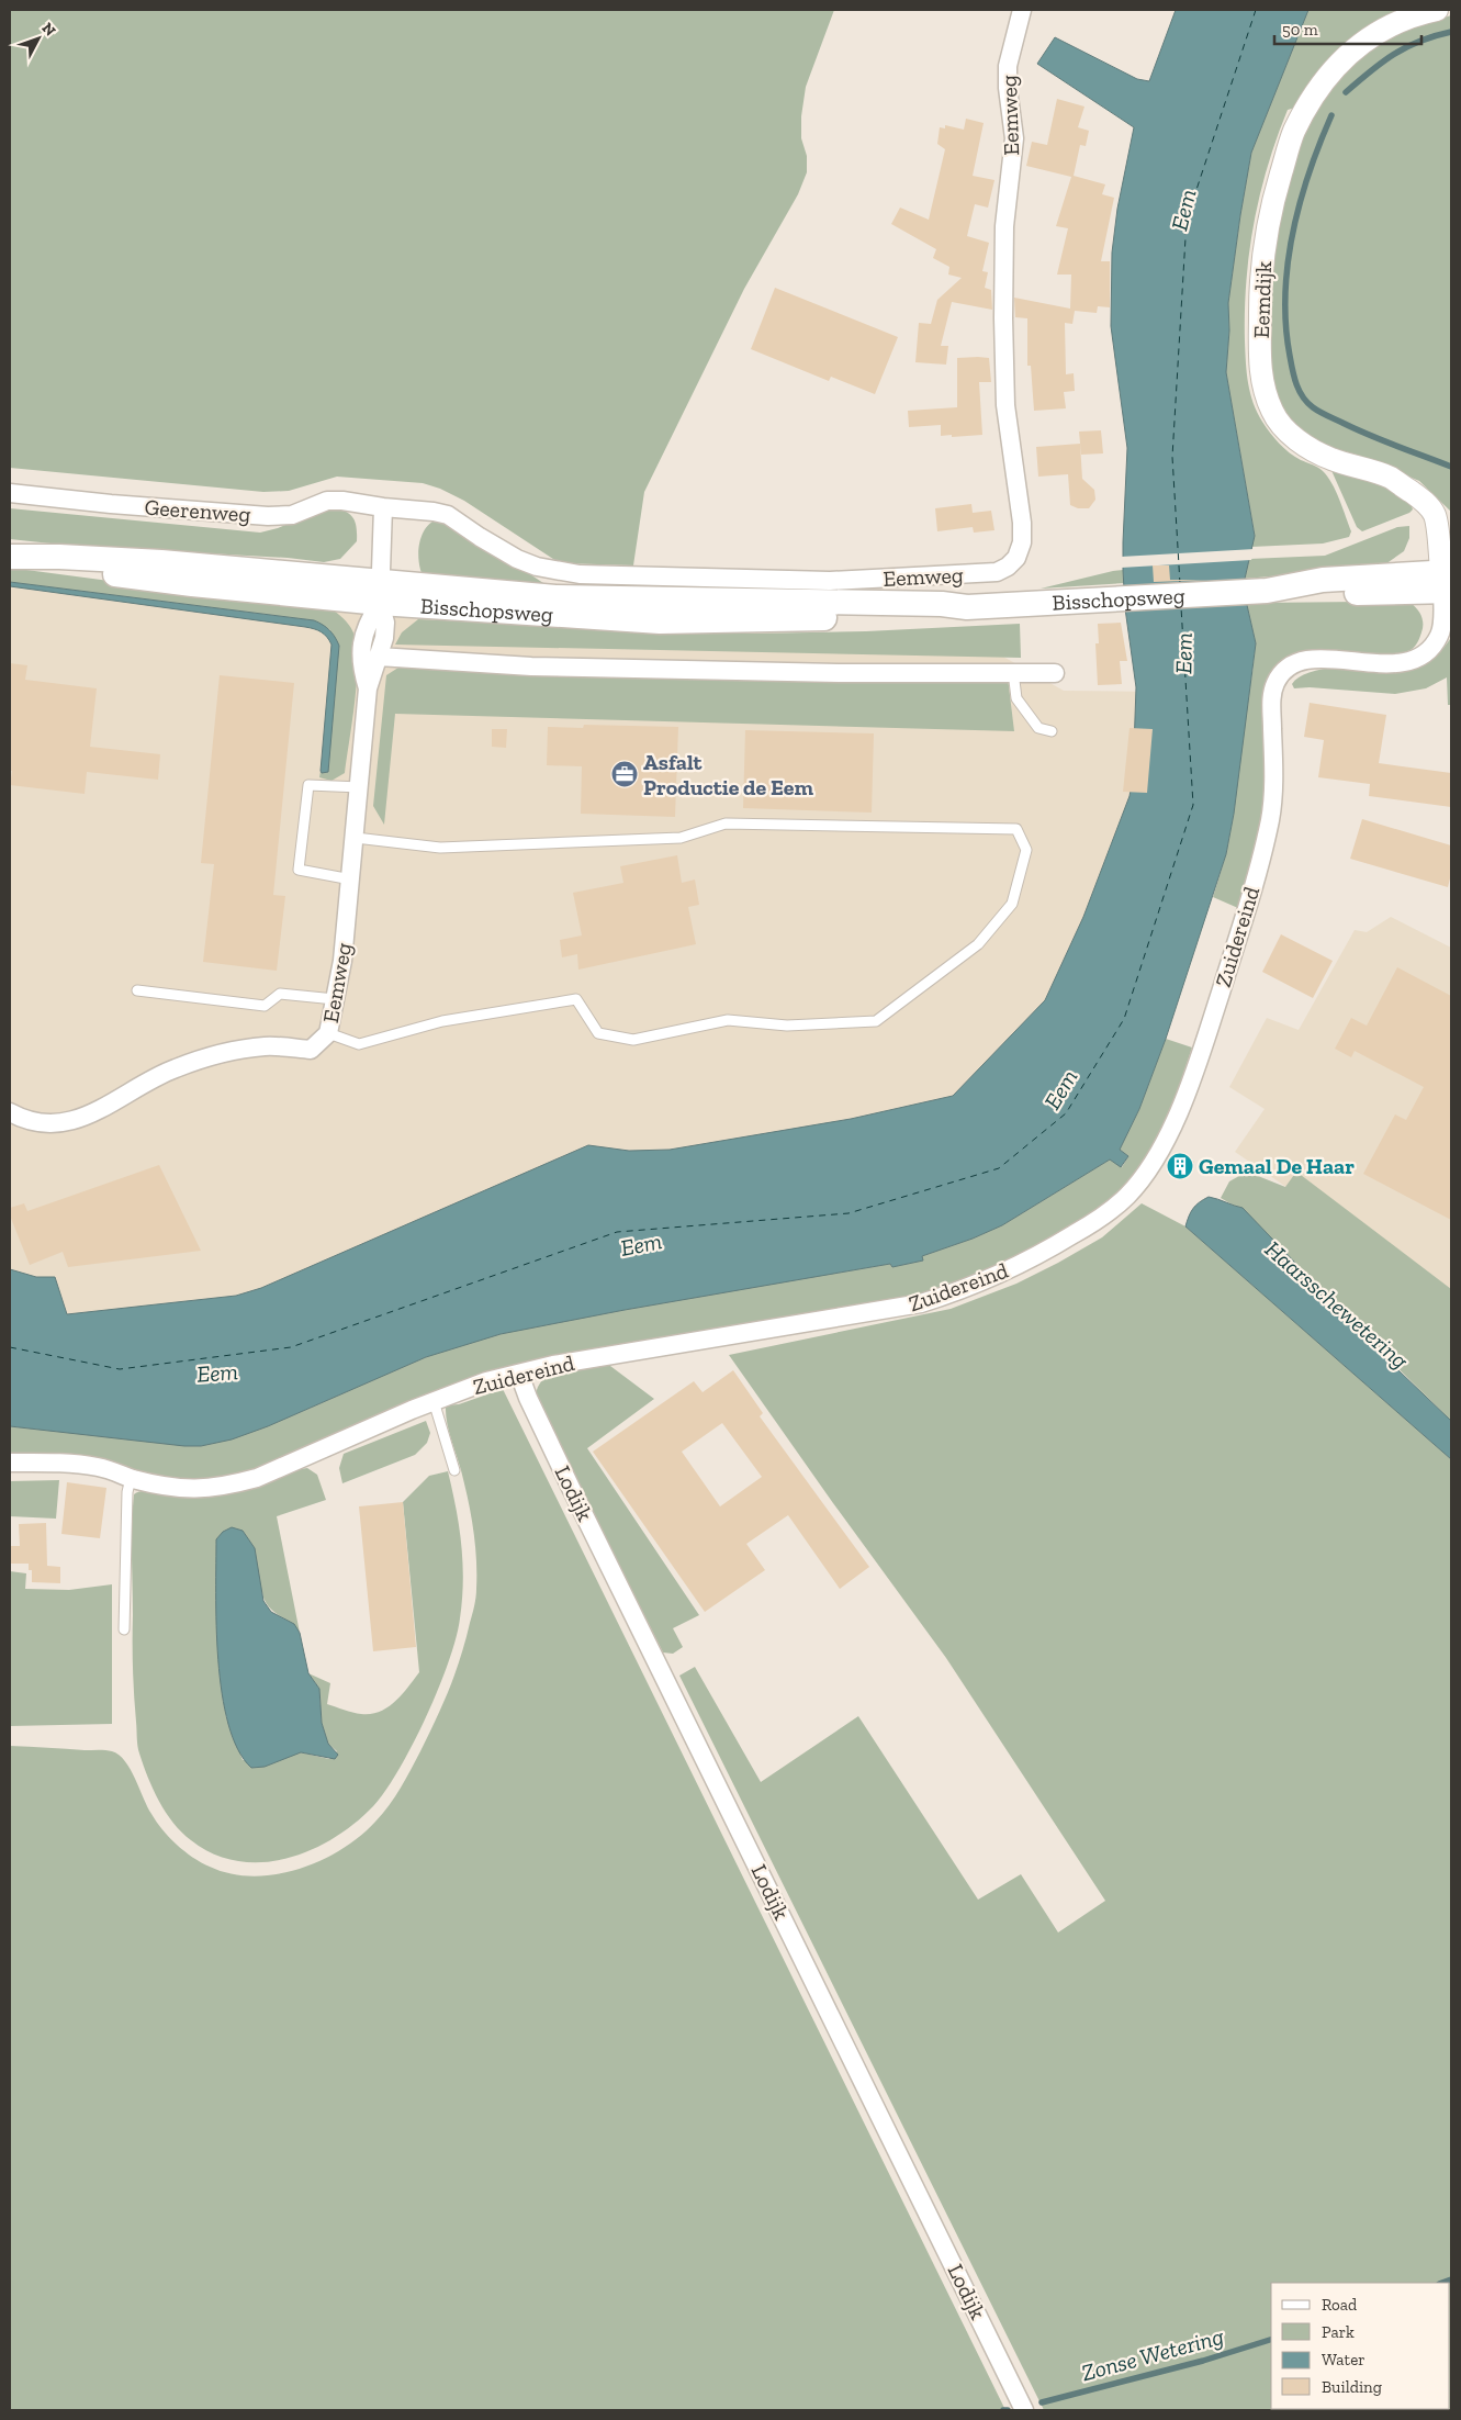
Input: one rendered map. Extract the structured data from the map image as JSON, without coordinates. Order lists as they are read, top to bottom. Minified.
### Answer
{"streets":{"main road":["Bisschopsweg"],"street":["Eemweg","Eemdijk","Geerenweg","Zuidereind","Lodijk"]},"crossings":[["Eemweg","Geerenweg"],["Eemweg","Bisschopsweg"],["Eemdijk","Bisschopsweg"],["Eemdijk","Zuidereind"],["Bisschopsweg","Zuidereind"],["Zuidereind","Lodijk"]],"water":["Eem","Haarsschewetering","Zonse Wetering"],"places":{"office":["Asfalt Productie de Eem"],"building":["Gemaal De Haar"]},"legend":["Road","Park","Water","Building"],"scale_bar":"50 m","north":"top right"}
